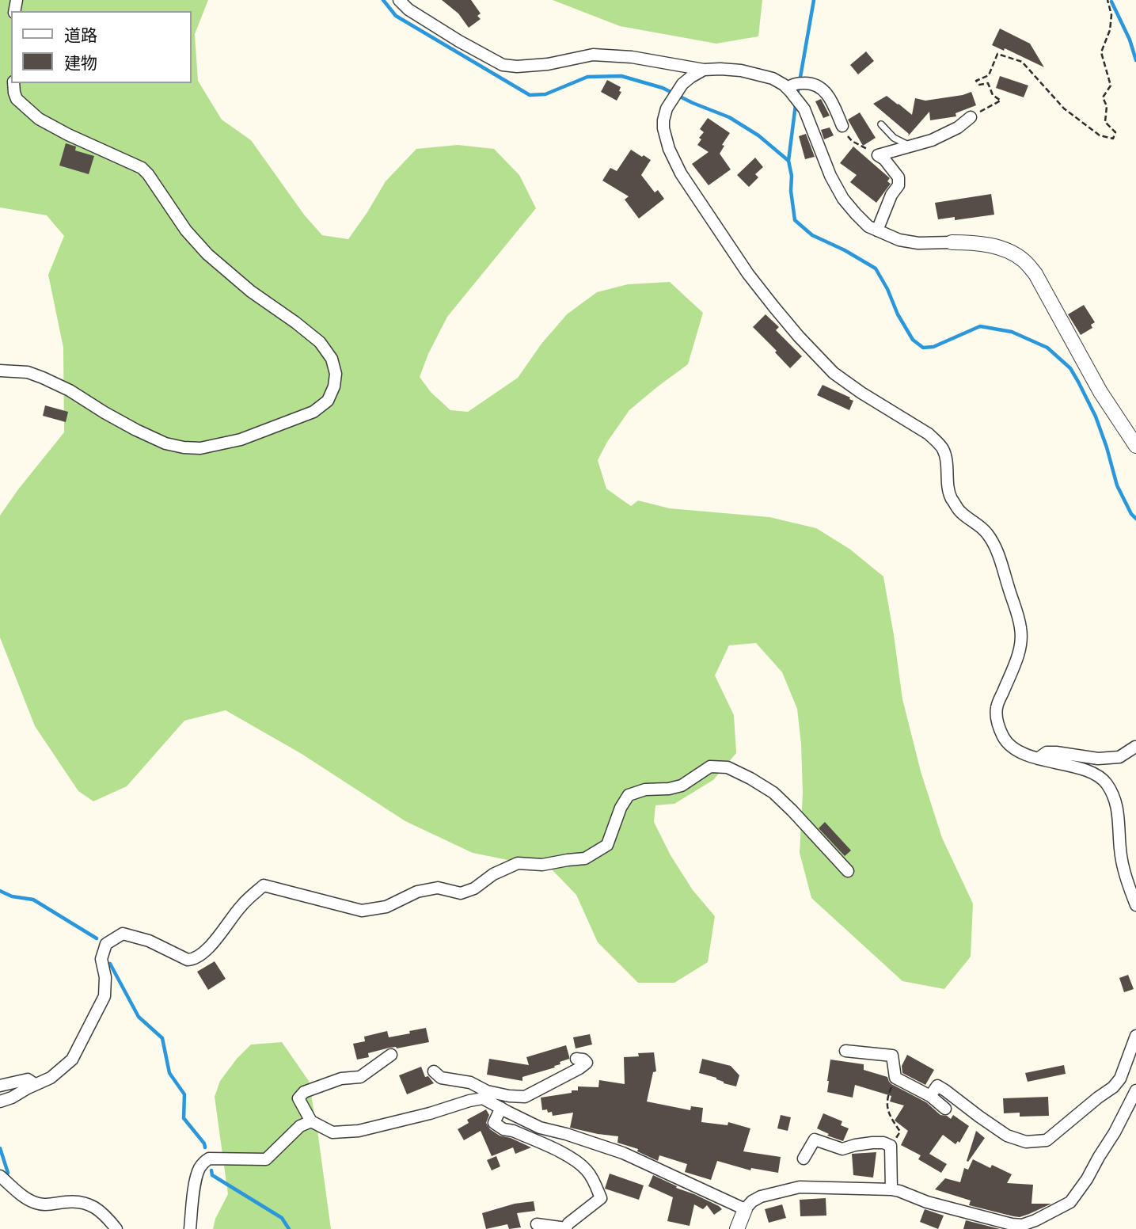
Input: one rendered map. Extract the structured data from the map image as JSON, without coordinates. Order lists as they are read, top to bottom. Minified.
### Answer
{"legend":["道路","建物"]}
